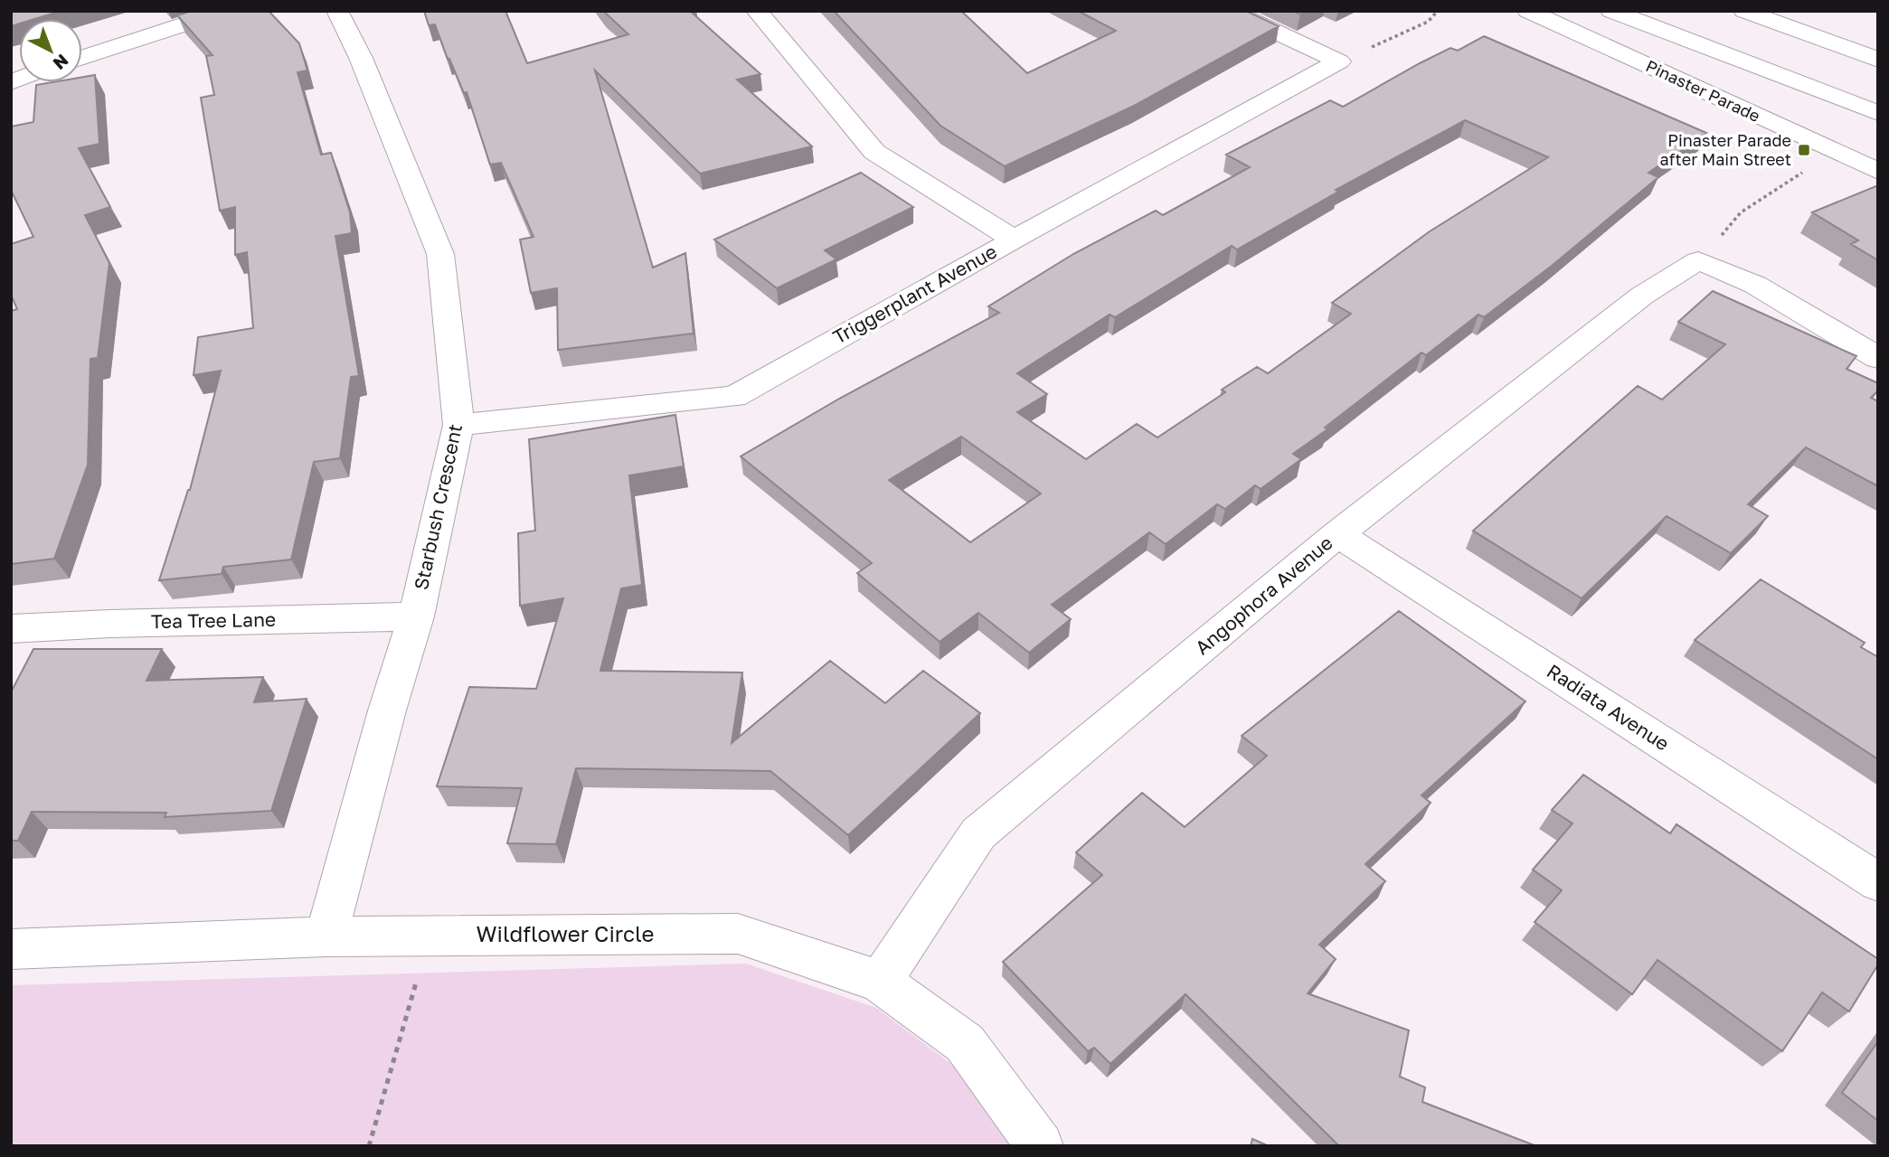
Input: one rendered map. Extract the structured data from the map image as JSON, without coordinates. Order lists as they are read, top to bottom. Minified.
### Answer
{"streets":{"street":["Pinaster Parade","Triggerplant Avenue","Starbush Crescent","Angophora Avenue","Tea Tree Lane","Radiata Avenue","Wildflower Circle"]},"crossings":[["Triggerplant Avenue","Starbush Crescent"],["Starbush Crescent","Tea Tree Lane"],["Starbush Crescent","Wildflower Circle"],["Angophora Avenue","Radiata Avenue"],["Angophora Avenue","Wildflower Circle"]],"places":{"transit":["Pinaster Parade after Main Street"]},"north":"bottom right"}
